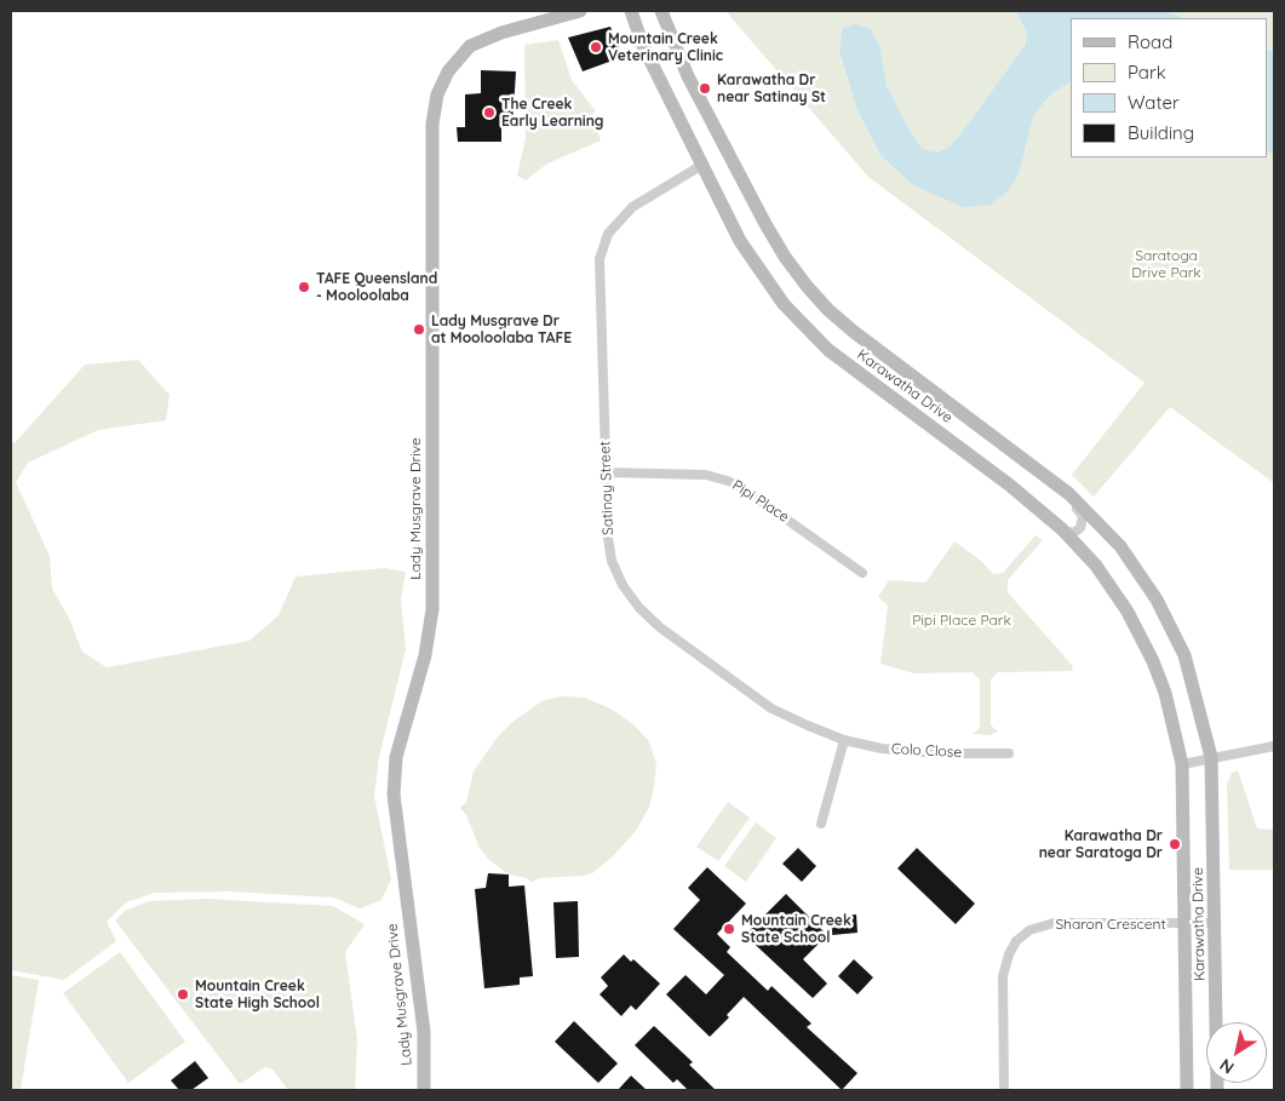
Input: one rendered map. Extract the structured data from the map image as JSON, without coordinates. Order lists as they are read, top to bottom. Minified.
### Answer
{"streets":{"main road":["Karawatha Drive","Lady Musgrave Drive"],"street":["Satinay Street","Pipi Place","Colo Close","Sharon Crescent"]},"crossings":[["Karawatha Drive","Satinay Street"],["Karawatha Drive","Sharon Crescent"],["Satinay Street","Pipi Place"],["Satinay Street","Colo Close"]],"parks":["Saratoga Drive Park","Pipi Place Park"],"places":["Mountain Creek Veterinary Clinic","Karawatha Dr near Satinay St","The Creek Early Learning","TAFE Queensland - Mooloolaba","Lady Musgrave Dr at Mooloolaba TAFE","Karawatha Dr near Saratoga Dr","Mountain Creek State School","Mountain Creek State High School"],"legend":["Road","Park","Water","Building"],"north":"bottom left"}
